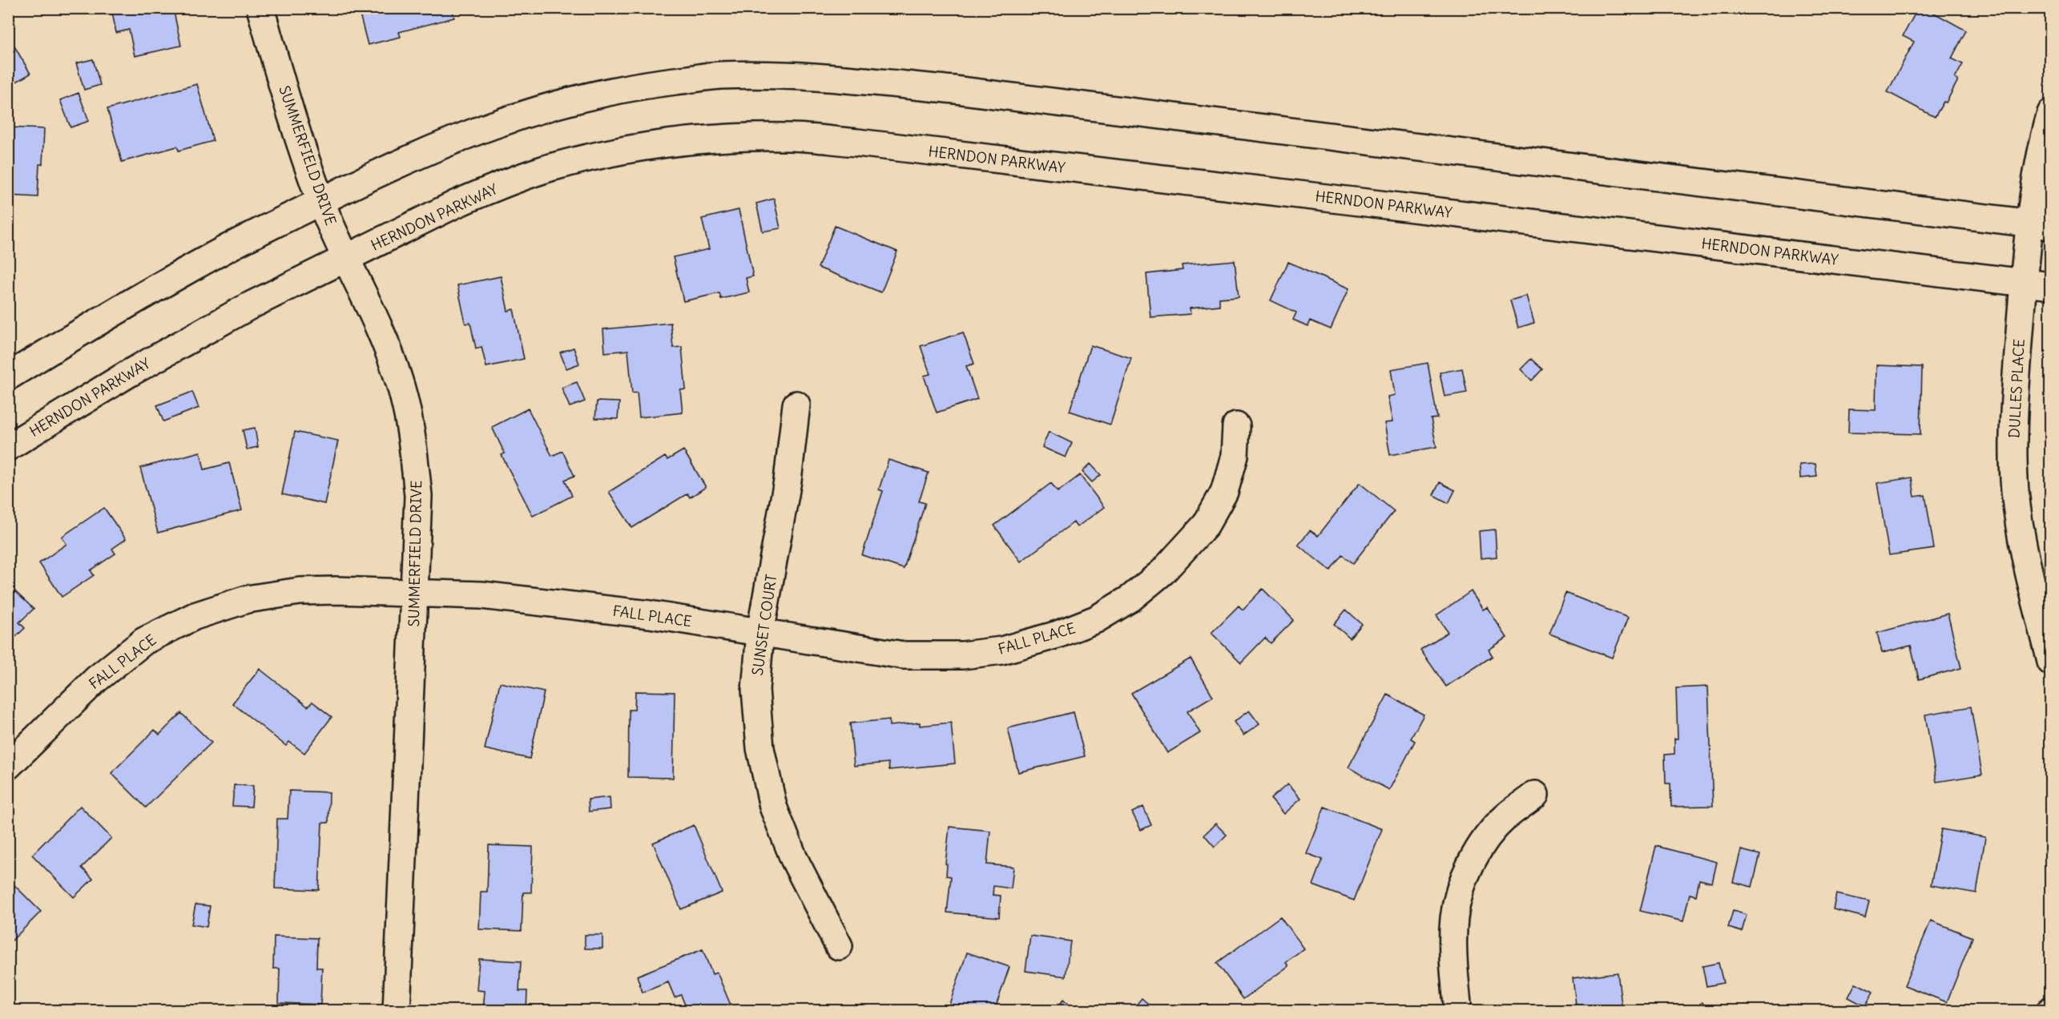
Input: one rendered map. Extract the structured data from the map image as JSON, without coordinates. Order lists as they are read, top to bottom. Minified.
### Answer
{"streets":{"main road":["SUMMERFIELD DRIVE","HERNDON PARKWAY","DULLES PLACE","FALL PLACE","SUNSET COURT"]},"crossings":[["SUMMERFIELD DRIVE","HERNDON PARKWAY"],["SUMMERFIELD DRIVE","FALL PLACE"],["HERNDON PARKWAY","DULLES PLACE"],["FALL PLACE","SUNSET COURT"]]}
